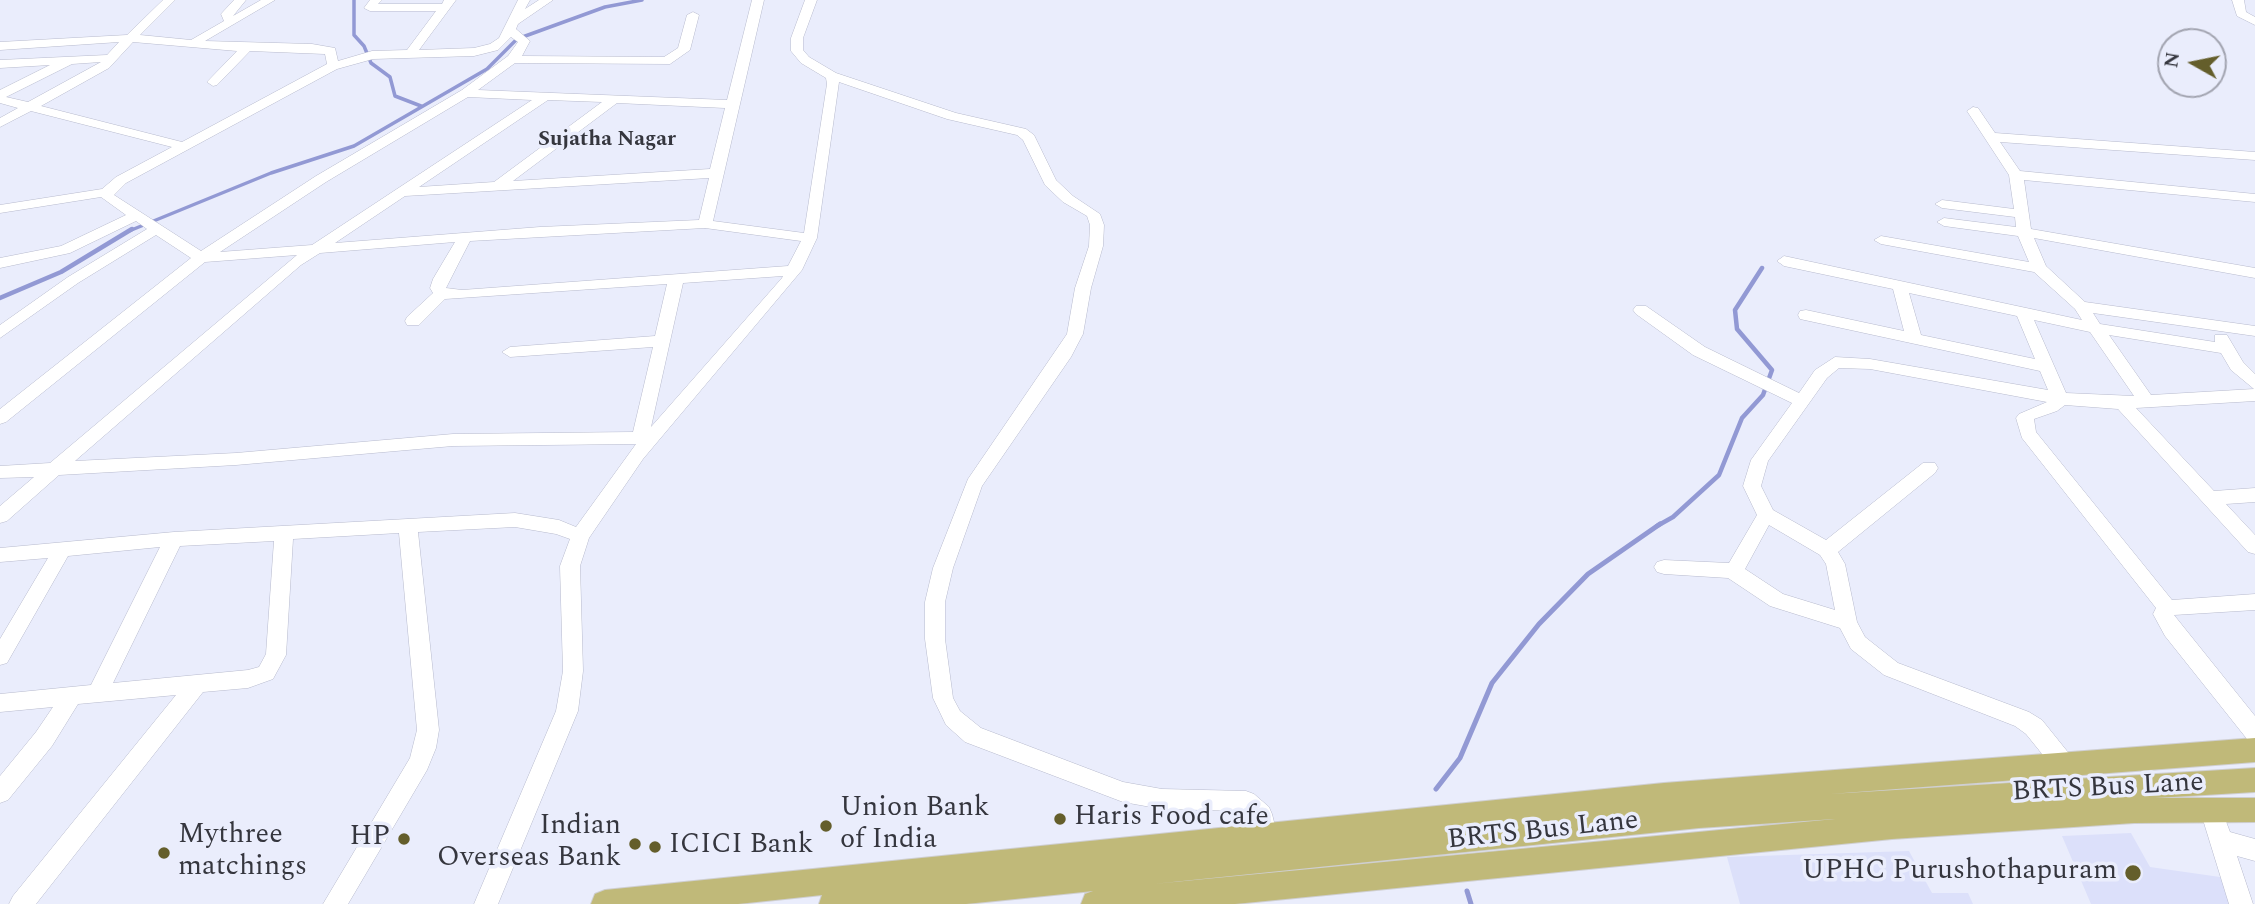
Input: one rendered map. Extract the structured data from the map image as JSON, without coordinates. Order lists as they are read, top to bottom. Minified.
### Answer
{"streets":{"main road":["BRTS Bus Lane"]},"districts":["Sujatha Nagar"],"places":["Haris Food cafe","Union Bank of India","HP","Indian Overseas Bank","ICICI Bank","Mythree matchings","UPHC Purushothapuram"],"north":"left"}
